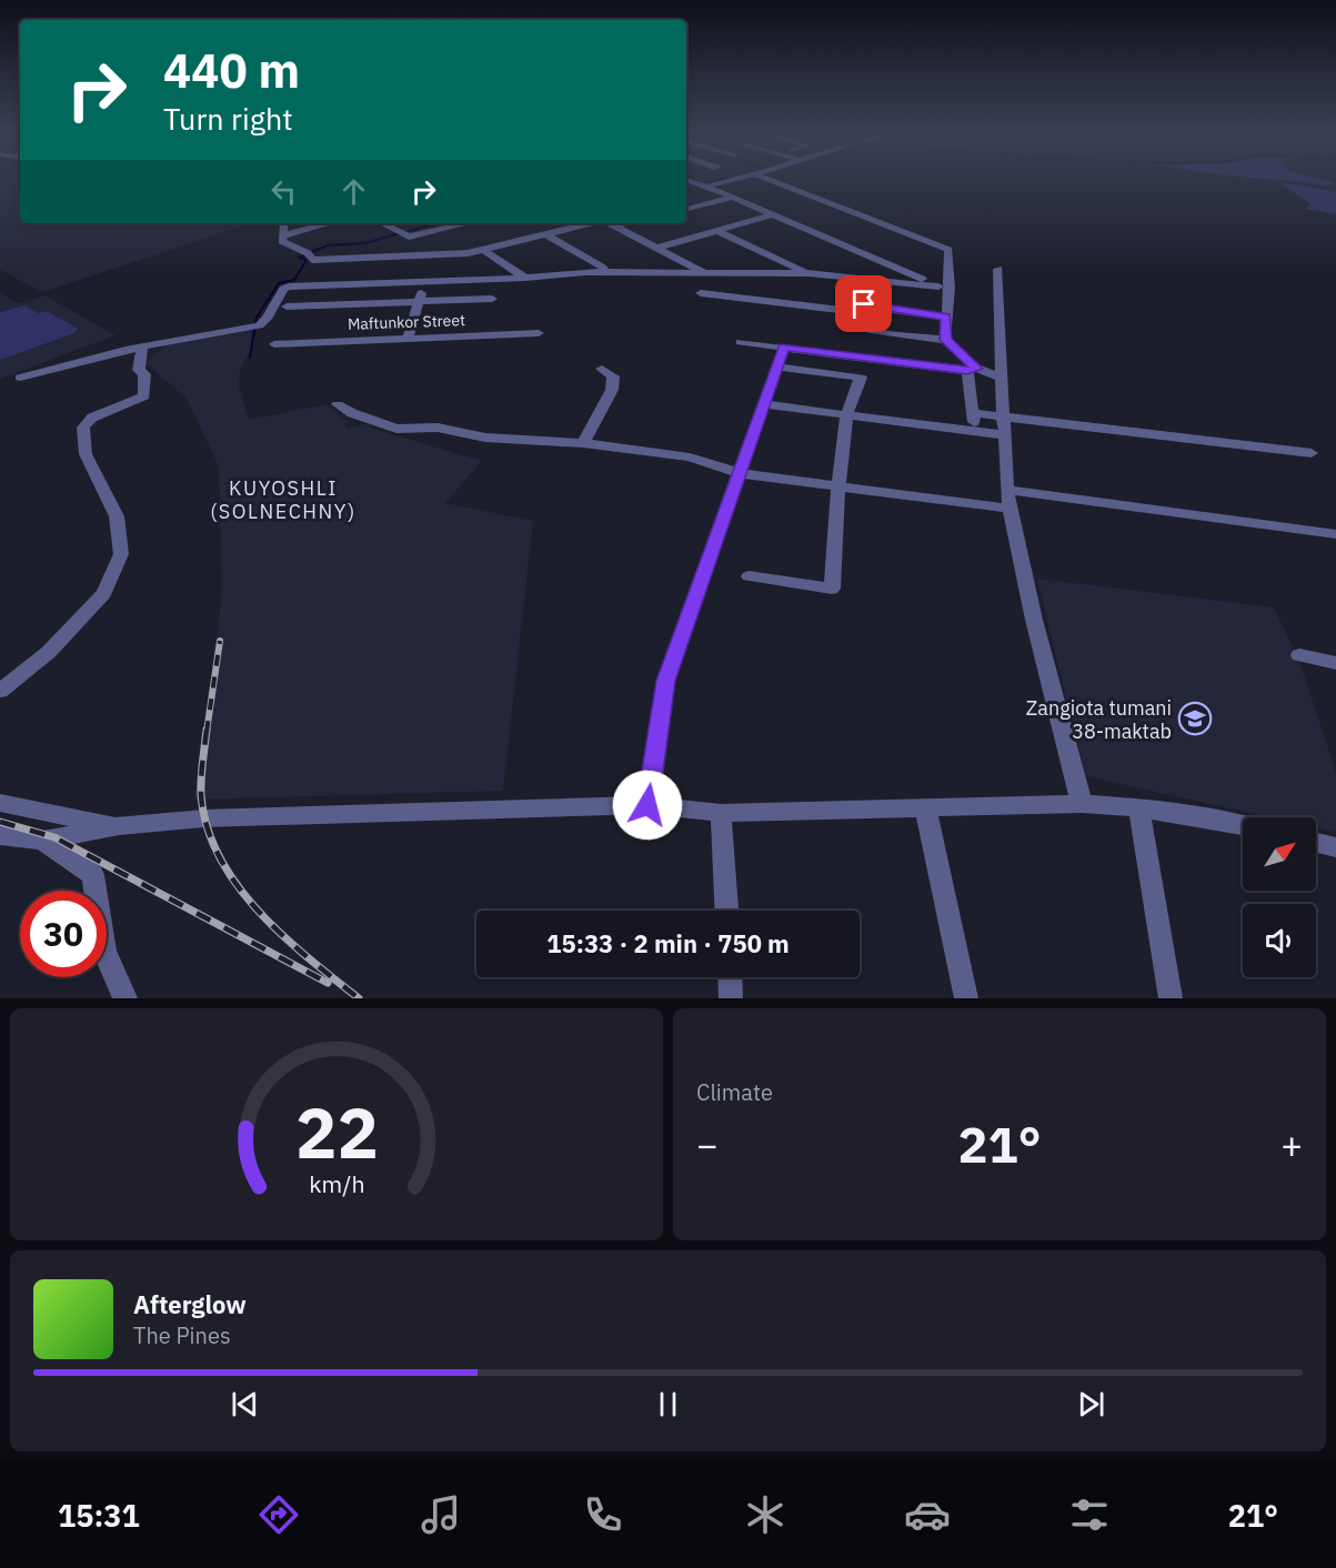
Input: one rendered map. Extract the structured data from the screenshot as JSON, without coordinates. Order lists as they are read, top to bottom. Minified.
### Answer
{"streets":{"street":["Maftunkor Street"]},"districts":["KUYOSHLI (SOLNECHNY)"],"places":{"school or university":["Zangiota tumani 38-maktab"]},"north":"top right","page":{"turn":["440 m","Turn right"],"limit":"30","trip":"15:33 · 2 min · 750 m","tile":"Climate","heat":["−","21°","+"],"song":["Afterglow","The Pines"],"tabs":["15:31","21°"],"gauge":["22","km/h"]}}
